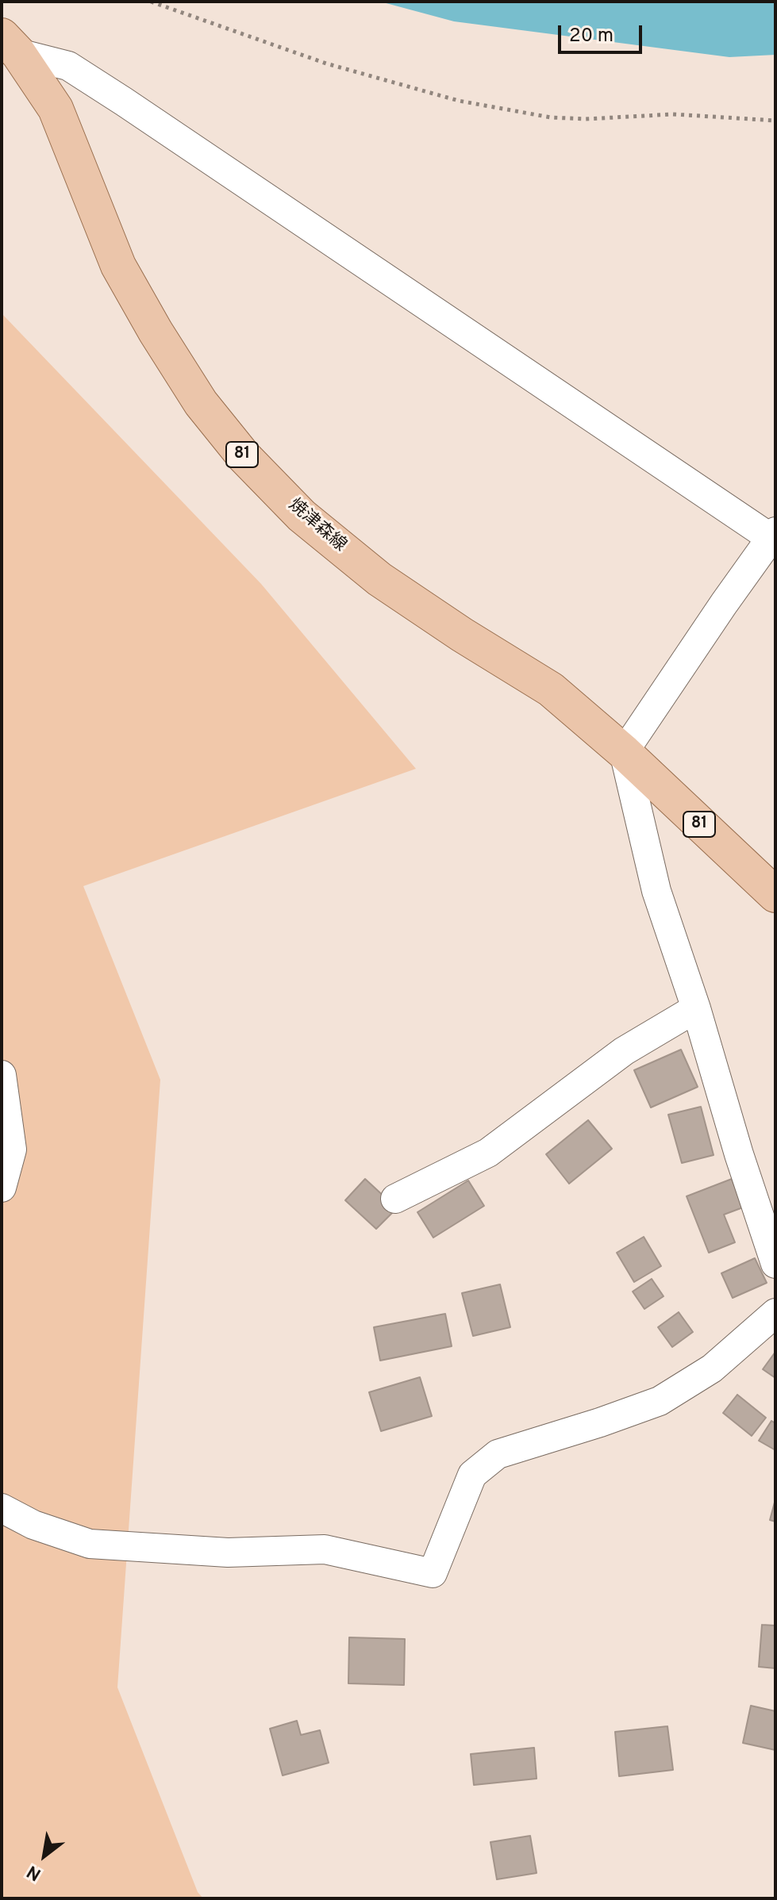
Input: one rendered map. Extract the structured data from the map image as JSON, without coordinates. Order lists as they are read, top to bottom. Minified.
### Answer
{"streets":{"main road":["81","焼津森線"]},"scale_bar":"20 m","north":"bottom left"}
